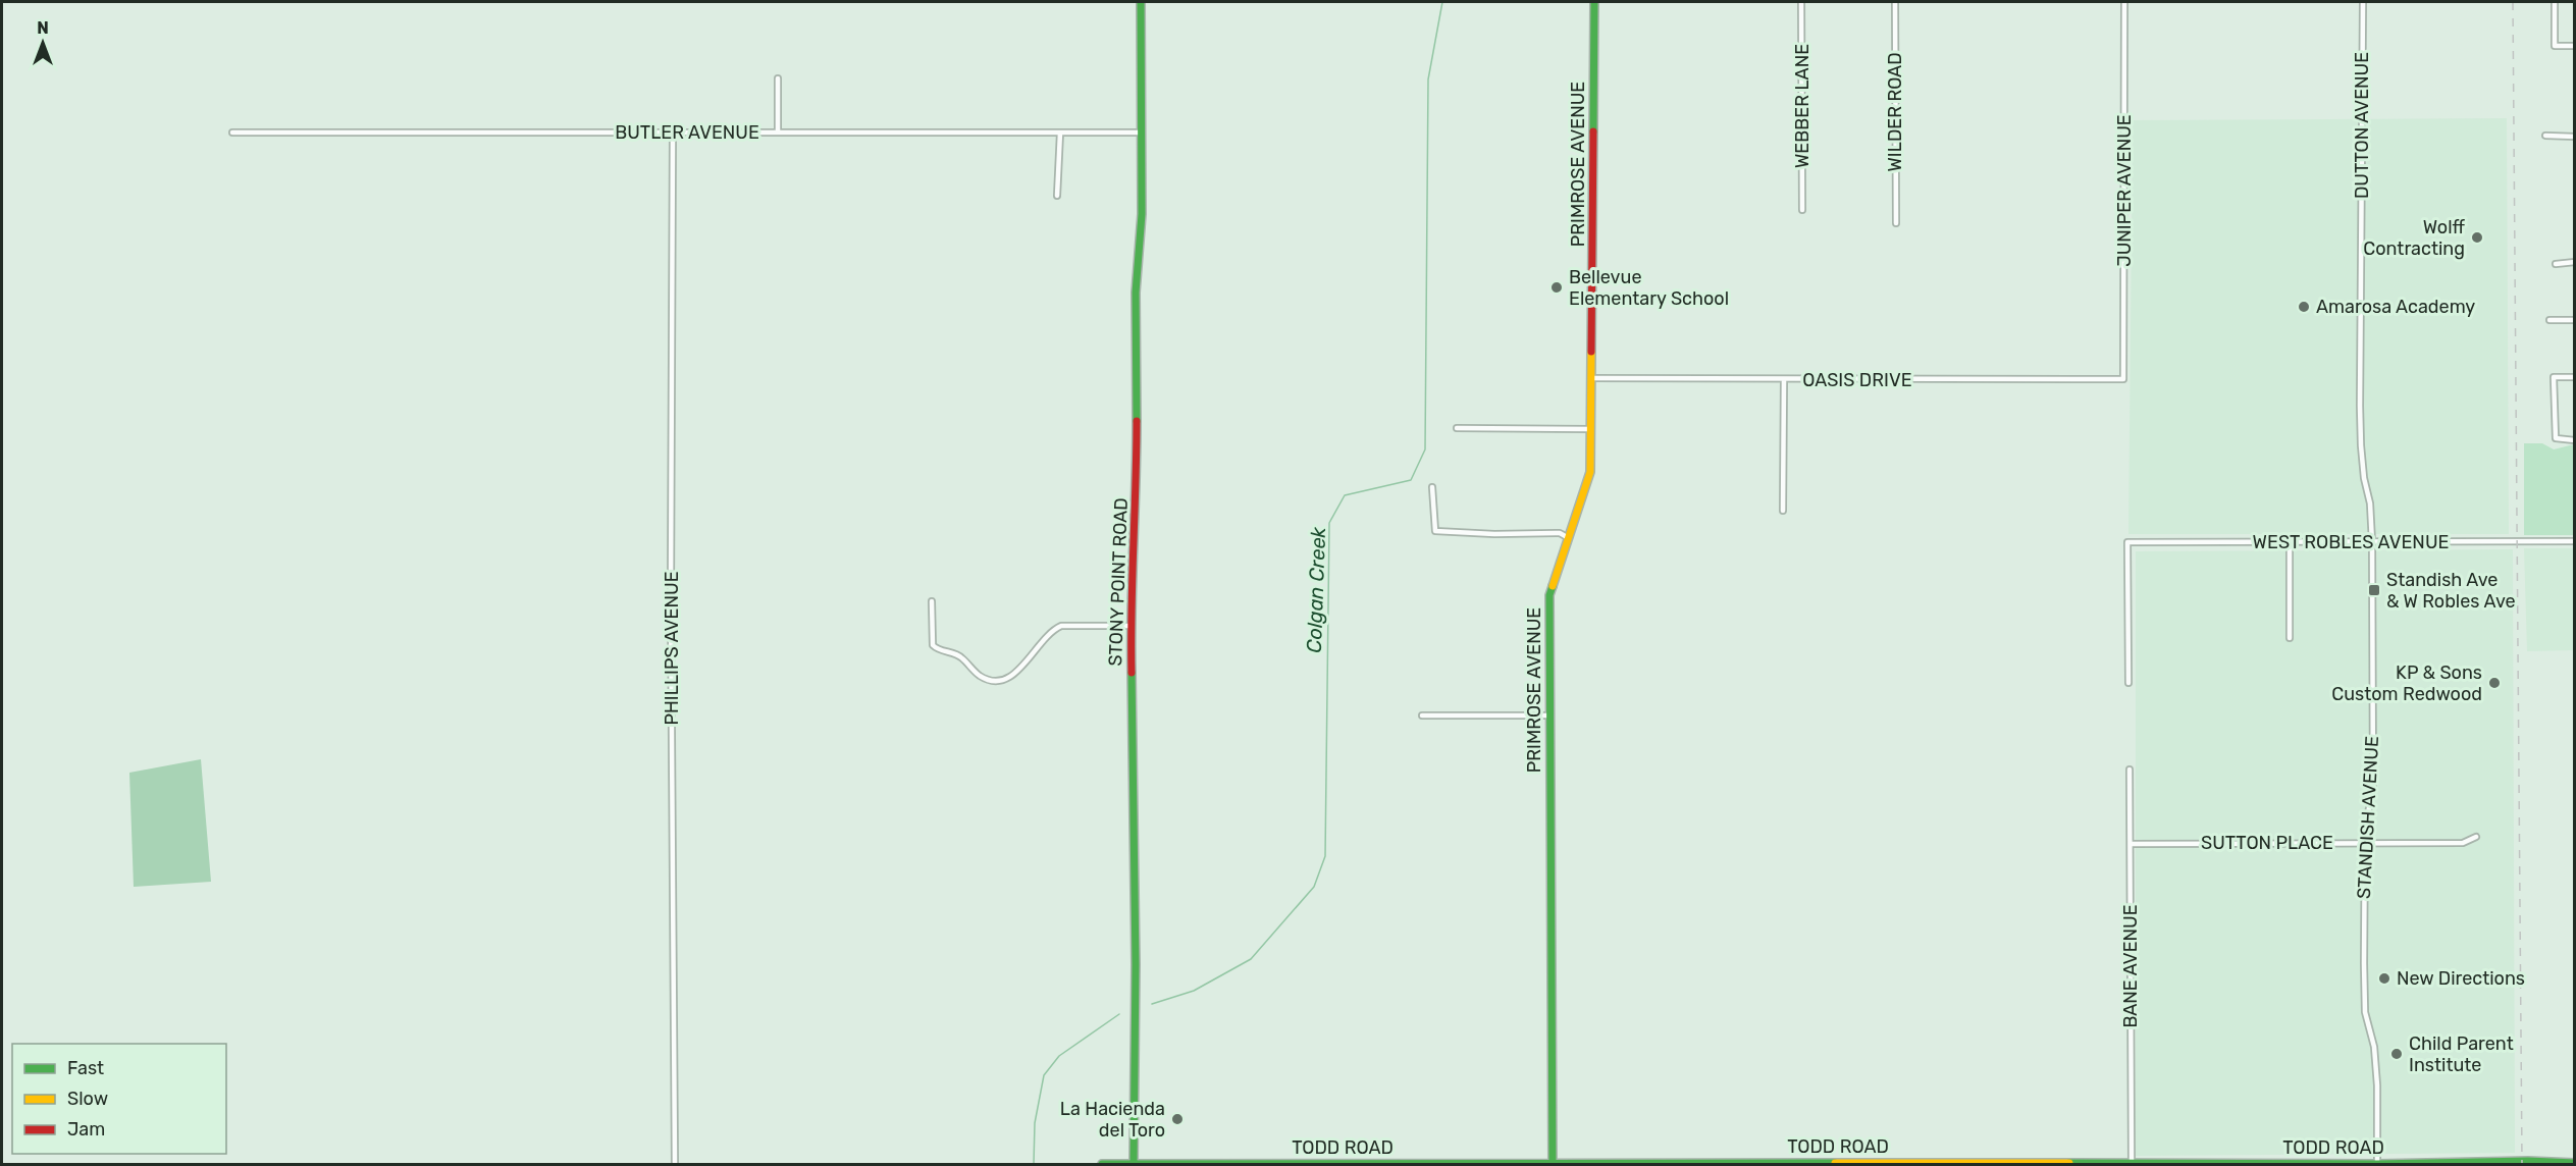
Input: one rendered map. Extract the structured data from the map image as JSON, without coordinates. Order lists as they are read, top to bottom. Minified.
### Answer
{"streets":{"main road":["PRIMROSE AVENUE","STONY POINT ROAD","TODD ROAD"],"street":["WEBBER LANE","WILDER ROAD","DUTTON AVENUE","BUTLER AVENUE","JUNIPER AVENUE","OASIS DRIVE","WEST ROBLES AVENUE","PHILLIPS AVENUE","STANDISH AVENUE","SUTTON PLACE","BANE AVENUE"]},"crossings":[["DUTTON AVENUE","WEST ROBLES AVENUE"],["DUTTON AVENUE","STANDISH AVENUE"],["BUTLER AVENUE","STONY POINT ROAD"],["BUTLER AVENUE","PHILLIPS AVENUE"],["PRIMROSE AVENUE","OASIS DRIVE"],["PRIMROSE AVENUE","TODD ROAD"],["JUNIPER AVENUE","OASIS DRIVE"],["WEST ROBLES AVENUE","STANDISH AVENUE"],["STONY POINT ROAD","TODD ROAD"],["STANDISH AVENUE","SUTTON PLACE"],["STANDISH AVENUE","TODD ROAD"],["SUTTON PLACE","BANE AVENUE"],["BANE AVENUE","TODD ROAD"]],"water":["Colgan Creek"],"places":{"other":["Wolff Contracting","Bellevue Elementary School","Amarosa Academy","KP & Sons Custom Redwood","New Directions","Child Parent Institute","La Hacienda del Toro"],"transit":["Standish Ave & W Robles Ave"]},"legend":["Fast","Slow","Jam"],"north":"top"}
